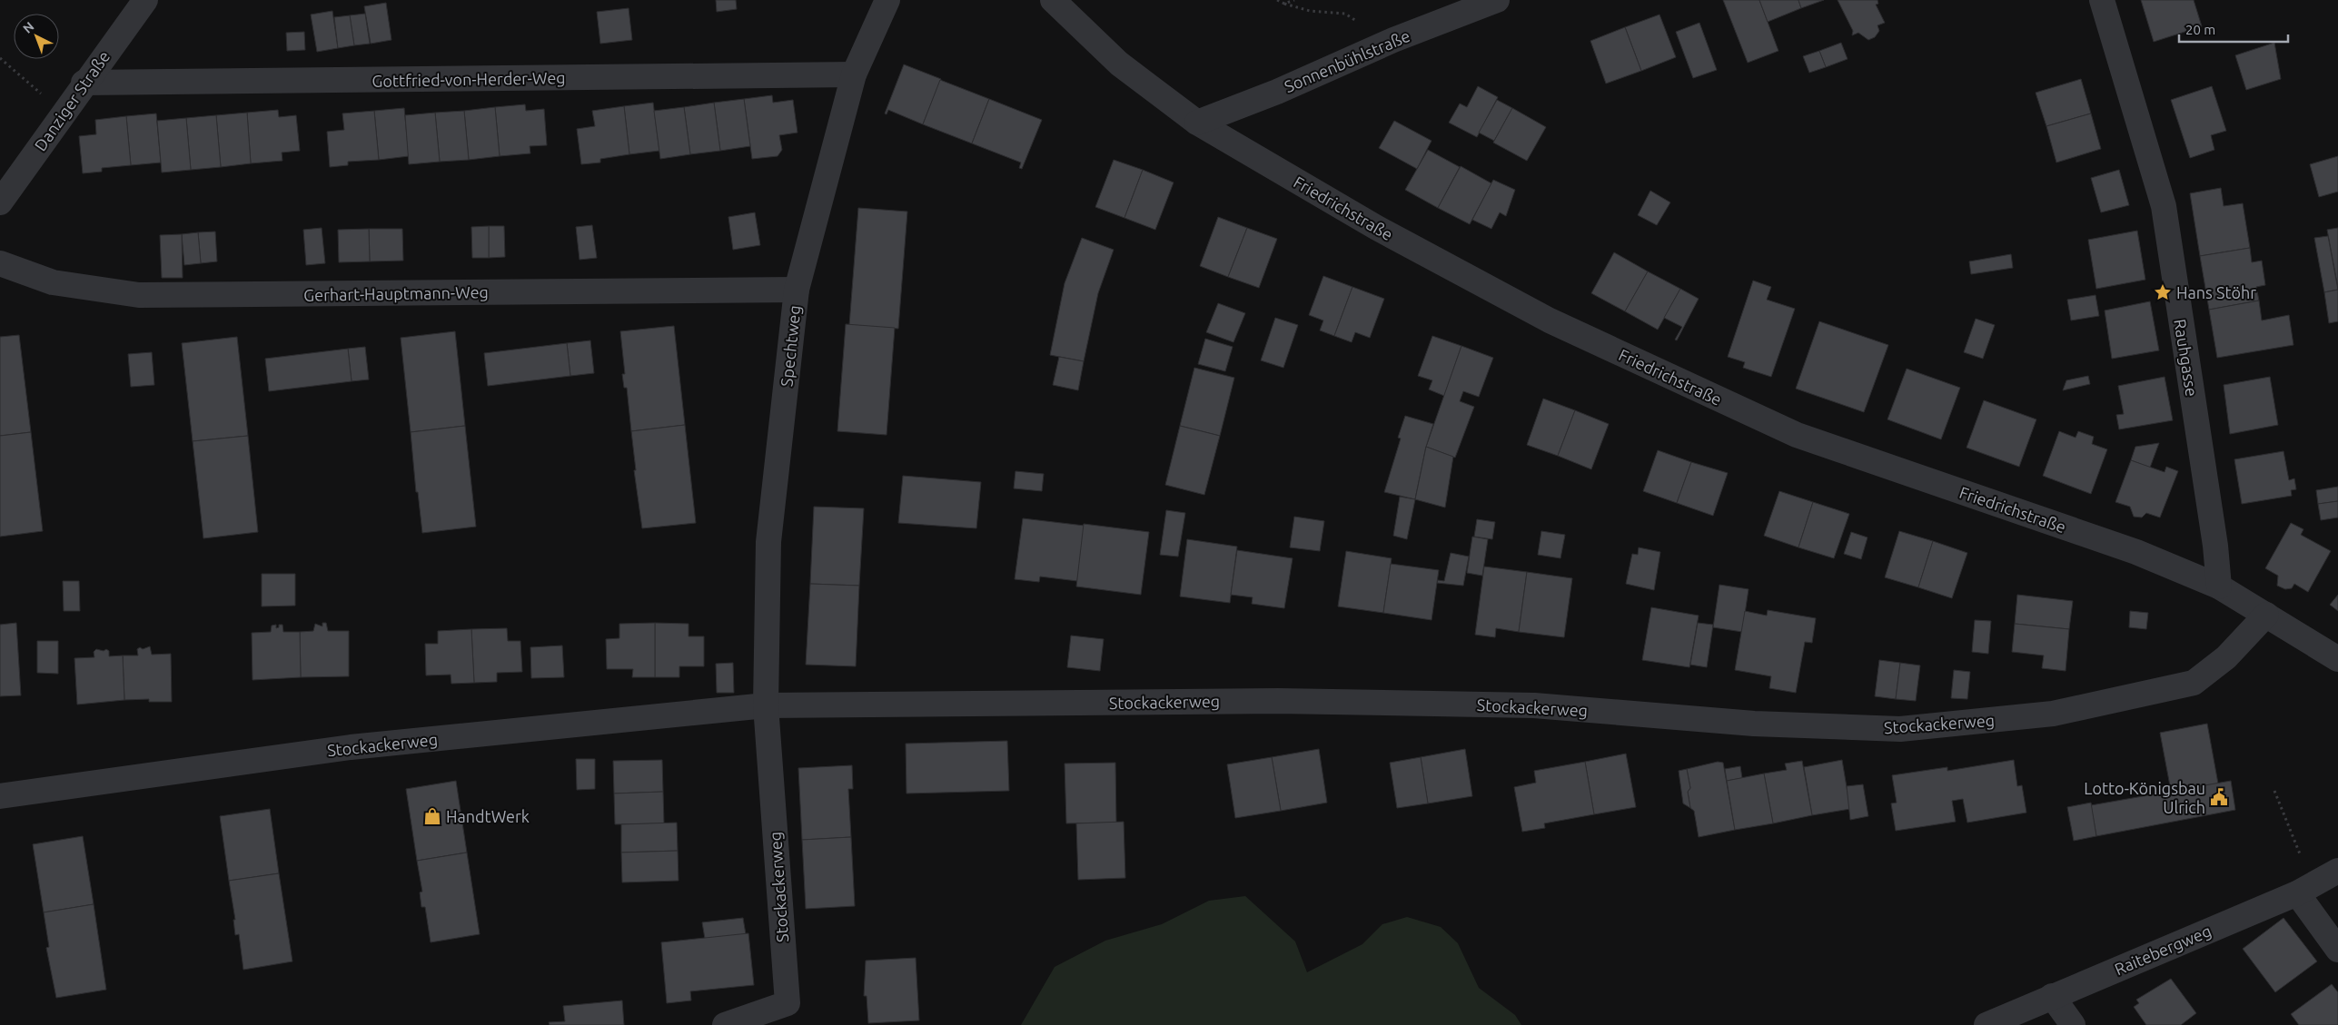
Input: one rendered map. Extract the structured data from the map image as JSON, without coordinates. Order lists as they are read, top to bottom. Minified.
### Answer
{"streets":{"street":["Sonnenbühlstraße","Gottfried-von-Herder-Weg","Danziger Straße","Friedrichstraße","Gerhart-Hauptmann-Weg","Spechtweg","Rauhgasse","Stockackerweg","Raitebergweg"]},"crossings":[["Sonnenbühlstraße","Friedrichstraße"],["Gottfried-von-Herder-Weg","Danziger Straße"],["Gottfried-von-Herder-Weg","Spechtweg"],["Friedrichstraße","Rauhgasse"],["Friedrichstraße","Stockackerweg"],["Gerhart-Hauptmann-Weg","Spechtweg"],["Spechtweg","Stockackerweg"]],"places":{"place":["Hans Stöhr"],"public building":["Lotto-Königsbau Ulrich"],"shop":["HandtWerk"]},"scale_bar":"20 m","north":"top left"}
